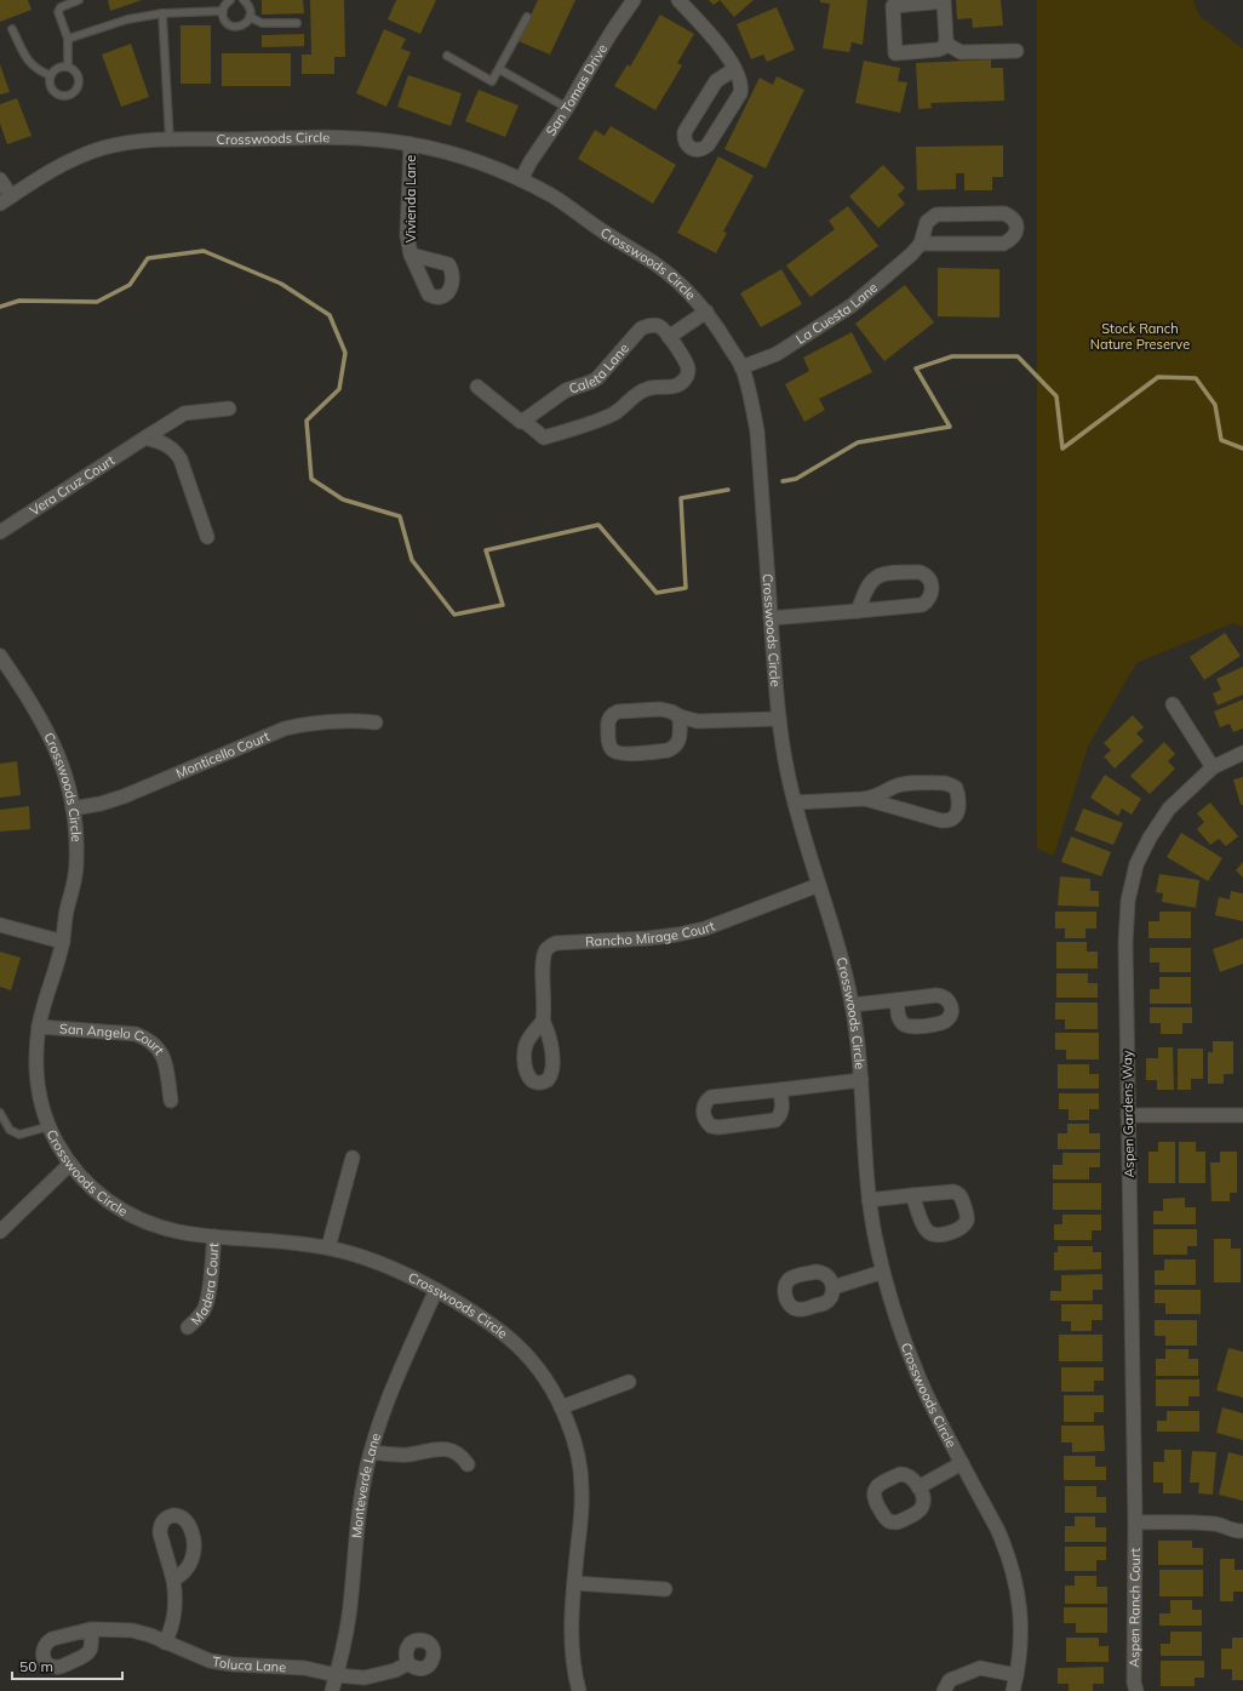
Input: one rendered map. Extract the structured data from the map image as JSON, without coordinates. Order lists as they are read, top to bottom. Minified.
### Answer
{"streets":{"street":["San Tomas Drive","Crosswoods Circle","Vivienda Lane","La Cuesta Lane","Caleta Lane","Vera Cruz Court","Monticello Court","Rancho Mirage Court","San Angelo Court","Aspen Gardens Way","Madera Court","Monteverde Lane","Aspen Ranch Court","Toluca Lane"]},"crossings":[["San Tomas Drive","Crosswoods Circle"],["Crosswoods Circle","Vivienda Lane"],["Crosswoods Circle","La Cuesta Lane"],["Crosswoods Circle","Monticello Court"],["Crosswoods Circle","Rancho Mirage Court"],["Crosswoods Circle","San Angelo Court"],["Crosswoods Circle","Madera Court"],["Crosswoods Circle","Monteverde Lane"],["Aspen Gardens Way","Aspen Ranch Court"],["Monteverde Lane","Toluca Lane"]],"parks":["Stock Ranch Nature Preserve"],"scale_bar":"50 m"}
